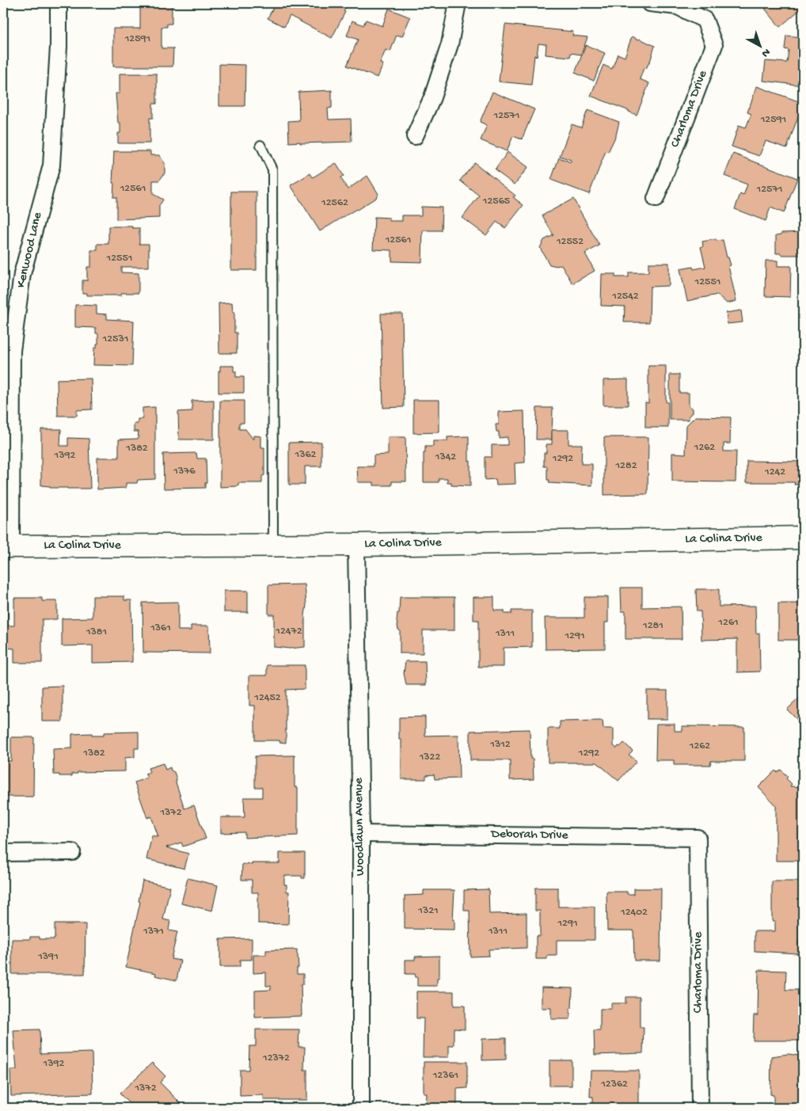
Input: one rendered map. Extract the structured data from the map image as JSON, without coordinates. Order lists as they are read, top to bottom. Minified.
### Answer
{"streets":{"street":["Charloma Drive","Kenwood Lane","La Colina Drive","Woodlawn Avenue","Deborah Drive"]},"crossings":[["Charloma Drive","Deborah Drive"],["Kenwood Lane","La Colina Drive"],["La Colina Drive","Woodlawn Avenue"],["Woodlawn Avenue","Deborah Drive"]],"house_numbers":["12591","12571","12591","12561","12571","12565","12562","12561","12552","12551","12551","12542","12531","1262","1382","1362","1392","1342","1292","1282","1376","1242","1261","1281","1361","12472","1381","1311","1291","12452","1312","1262","1382","1292","1322","1372","1321","12402","1291","1371","1311","1391","12372","1392","12361","12362","1372"],"north":"bottom right"}
